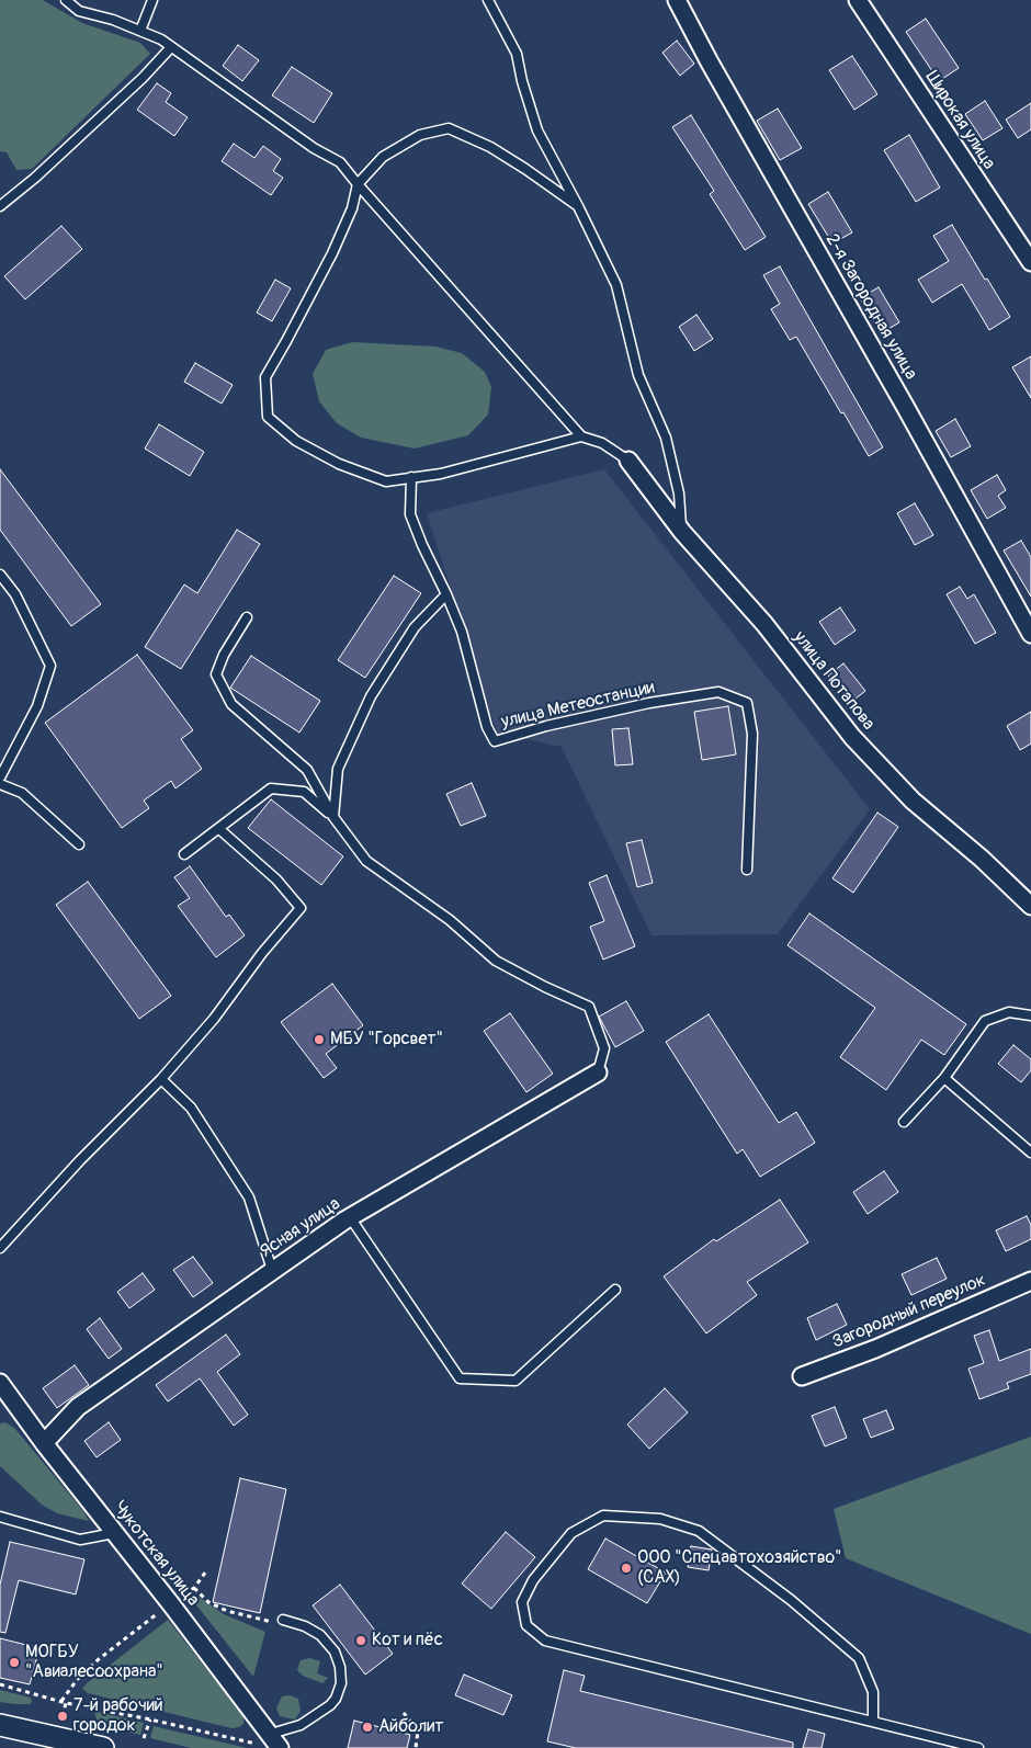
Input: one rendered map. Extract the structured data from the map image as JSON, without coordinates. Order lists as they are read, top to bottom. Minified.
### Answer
{"streets":{"street":["Широкая улица","2-я Загородная улица","улица Потапова","Ясная улица","Загородный переулок","Чукотская улица"],"lane":["улица Метеостанции"]},"crossings":[["Ясная улица","Чукотская улица"]],"places":["МБУ \"Горсвет\"","ООО \"Спецавтохозяйство\" (САХ)","Кот и пёс","МОГБУ \"Авиалесоохрана\"","7-й рабочий городок","Айболит"]}
